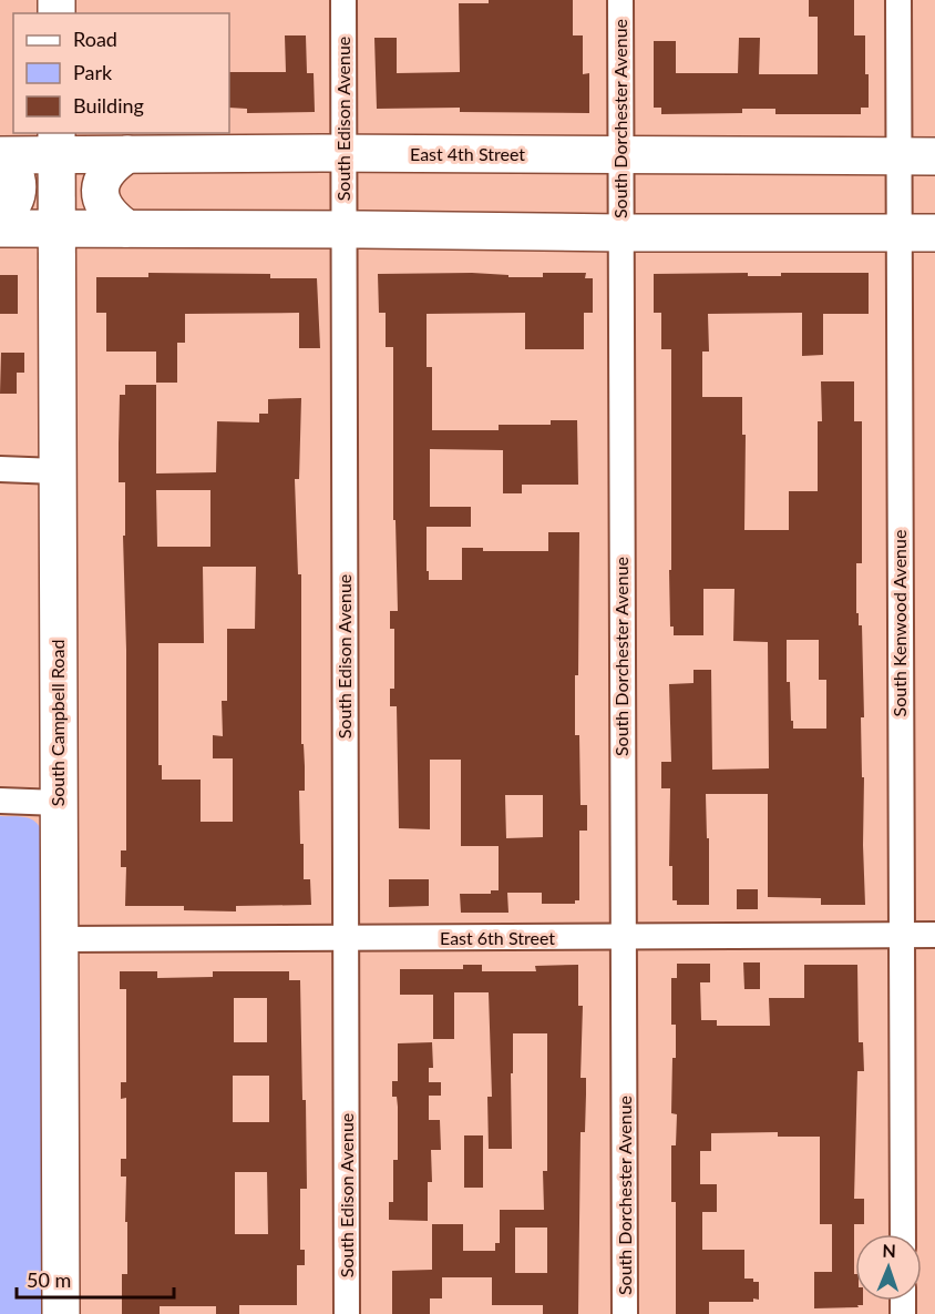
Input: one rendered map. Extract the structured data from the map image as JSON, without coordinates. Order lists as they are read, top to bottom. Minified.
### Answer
{"streets":{"street":["South Edison Avenue","South Dorchester Avenue","East 4th Street","South Kenwood Avenue","South Campbell Road","East 6th Street"]},"crossings":[["South Edison Avenue","East 4th Street"],["South Edison Avenue","East 6th Street"],["South Dorchester Avenue","East 4th Street"],["South Dorchester Avenue","East 6th Street"],["East 4th Street","South Kenwood Avenue"],["East 4th Street","South Campbell Road"],["South Kenwood Avenue","East 6th Street"],["South Campbell Road","East 6th Street"]],"legend":["Road","Park","Building"],"scale_bar":"50 m","north":"top"}
